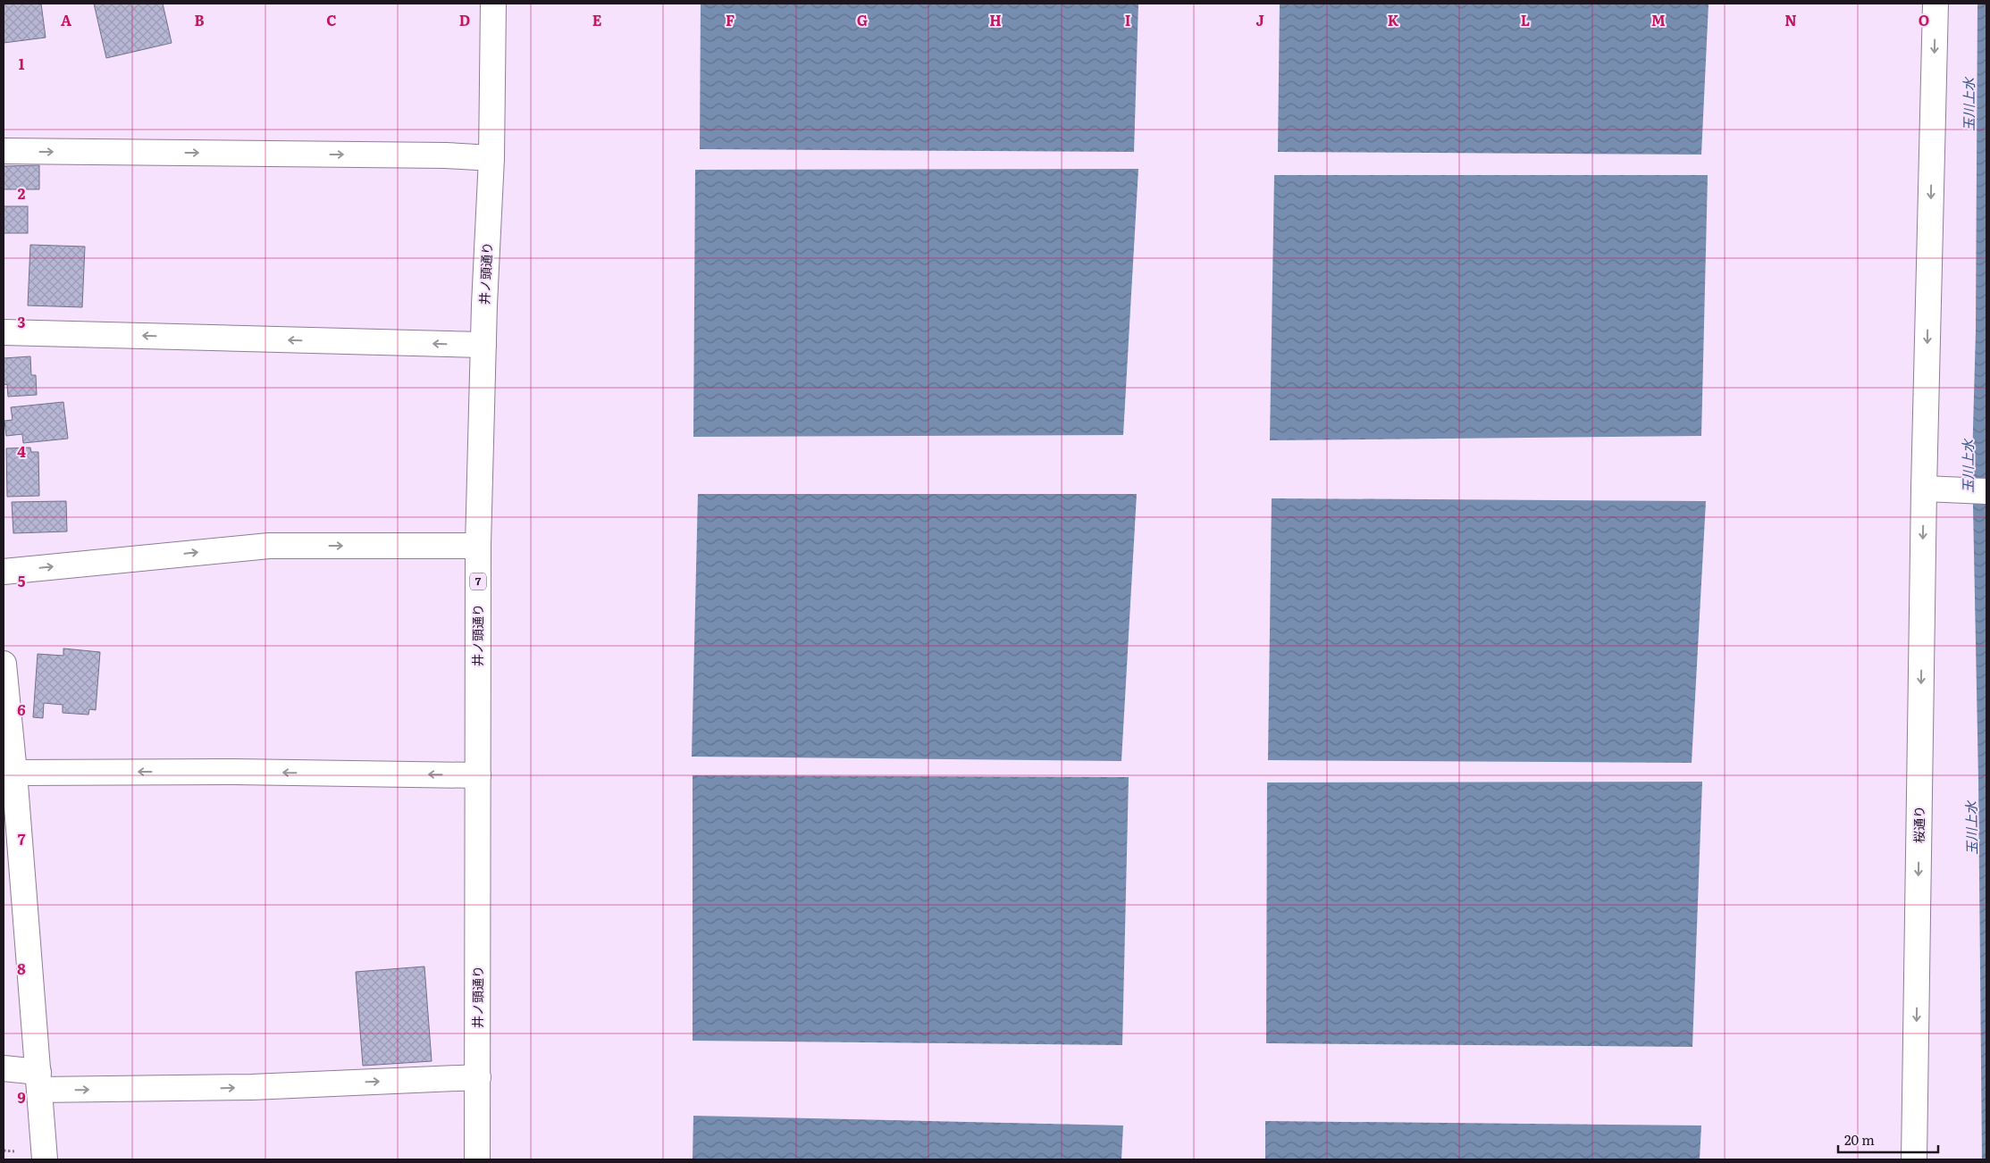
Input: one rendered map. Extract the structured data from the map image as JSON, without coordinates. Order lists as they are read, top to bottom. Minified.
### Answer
{"streets":{"street":["井ノ頭通り","7","桜通り"]},"one_way":["桜通り"],"water":["玉川上水"],"scale_bar":"20 m","grid":{"columns":["A","B","C","D","E","F","G","H","I","J","K","L","M","N","O"],"rows":["1","2","3","4","5","6","7","8","9"]}}
